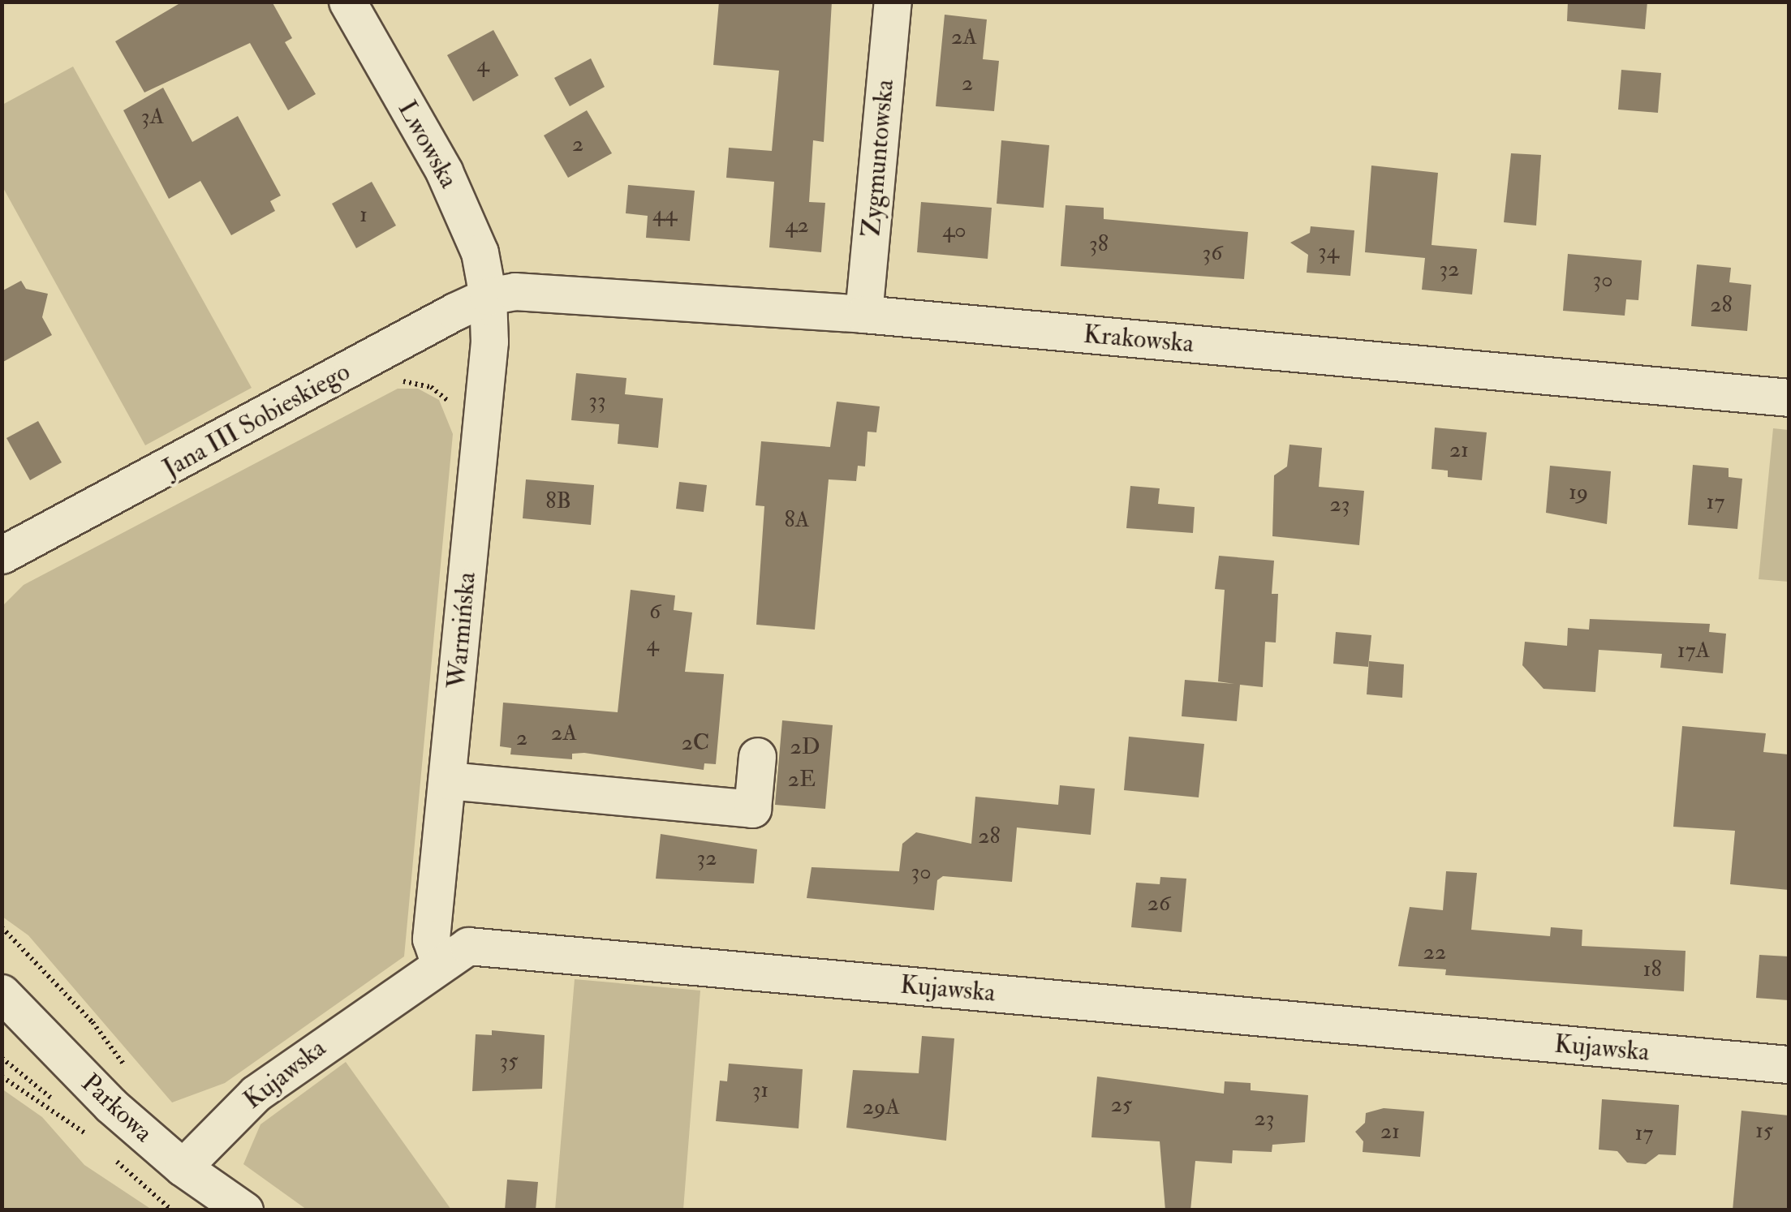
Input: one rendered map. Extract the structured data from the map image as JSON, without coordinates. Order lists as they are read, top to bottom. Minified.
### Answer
{"streets":{"street":["Lwowska","Zygmuntowska","Krakowska","Jana III Sobieskiego","Warmińska","Kujawska","Parkowa"]},"crossings":[["Lwowska","Krakowska"],["Lwowska","Jana III Sobieskiego"],["Lwowska","Warmińska"],["Zygmuntowska","Krakowska"],["Krakowska","Jana III Sobieskiego"],["Krakowska","Warmińska"],["Jana III Sobieskiego","Warmińska"],["Warmińska","Kujawska"],["Kujawska","Parkowa"]],"house_numbers":["2A","4","2","3A","2","44","1","42","40","38","34","36","32","30","28","33","21","19","8B","17","23","8A","6","4","17A","2A","2","2C","2D","2E","28","32","30","26","22","18","35","31","25","29A","23","15","21","17"]}
